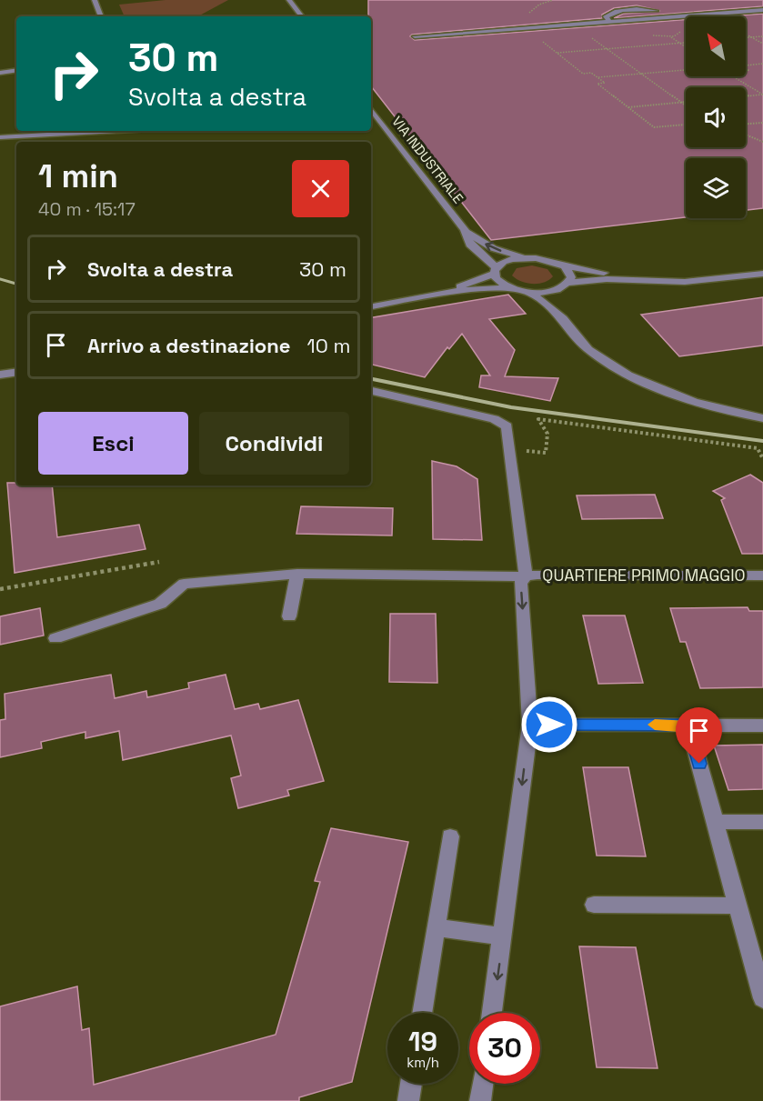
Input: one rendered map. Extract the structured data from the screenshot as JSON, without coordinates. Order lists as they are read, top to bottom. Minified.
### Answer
{"streets":{"street":["VIA INDUSTRIALE","QUARTIERE PRIMO MAGGIO"]},"north":"top left","page":{"turn":["30 m","Svolta a destra"],"heading":["1 min","40 m · 15:17"],"list":[{"name":"Svolta a destra","value":"30 m"},{"name":"Arrivo a destinazione","value":"10 m"}],"buttons":["Esci","Condividi"],"speed":"19 km/h","limit":"30"}}
